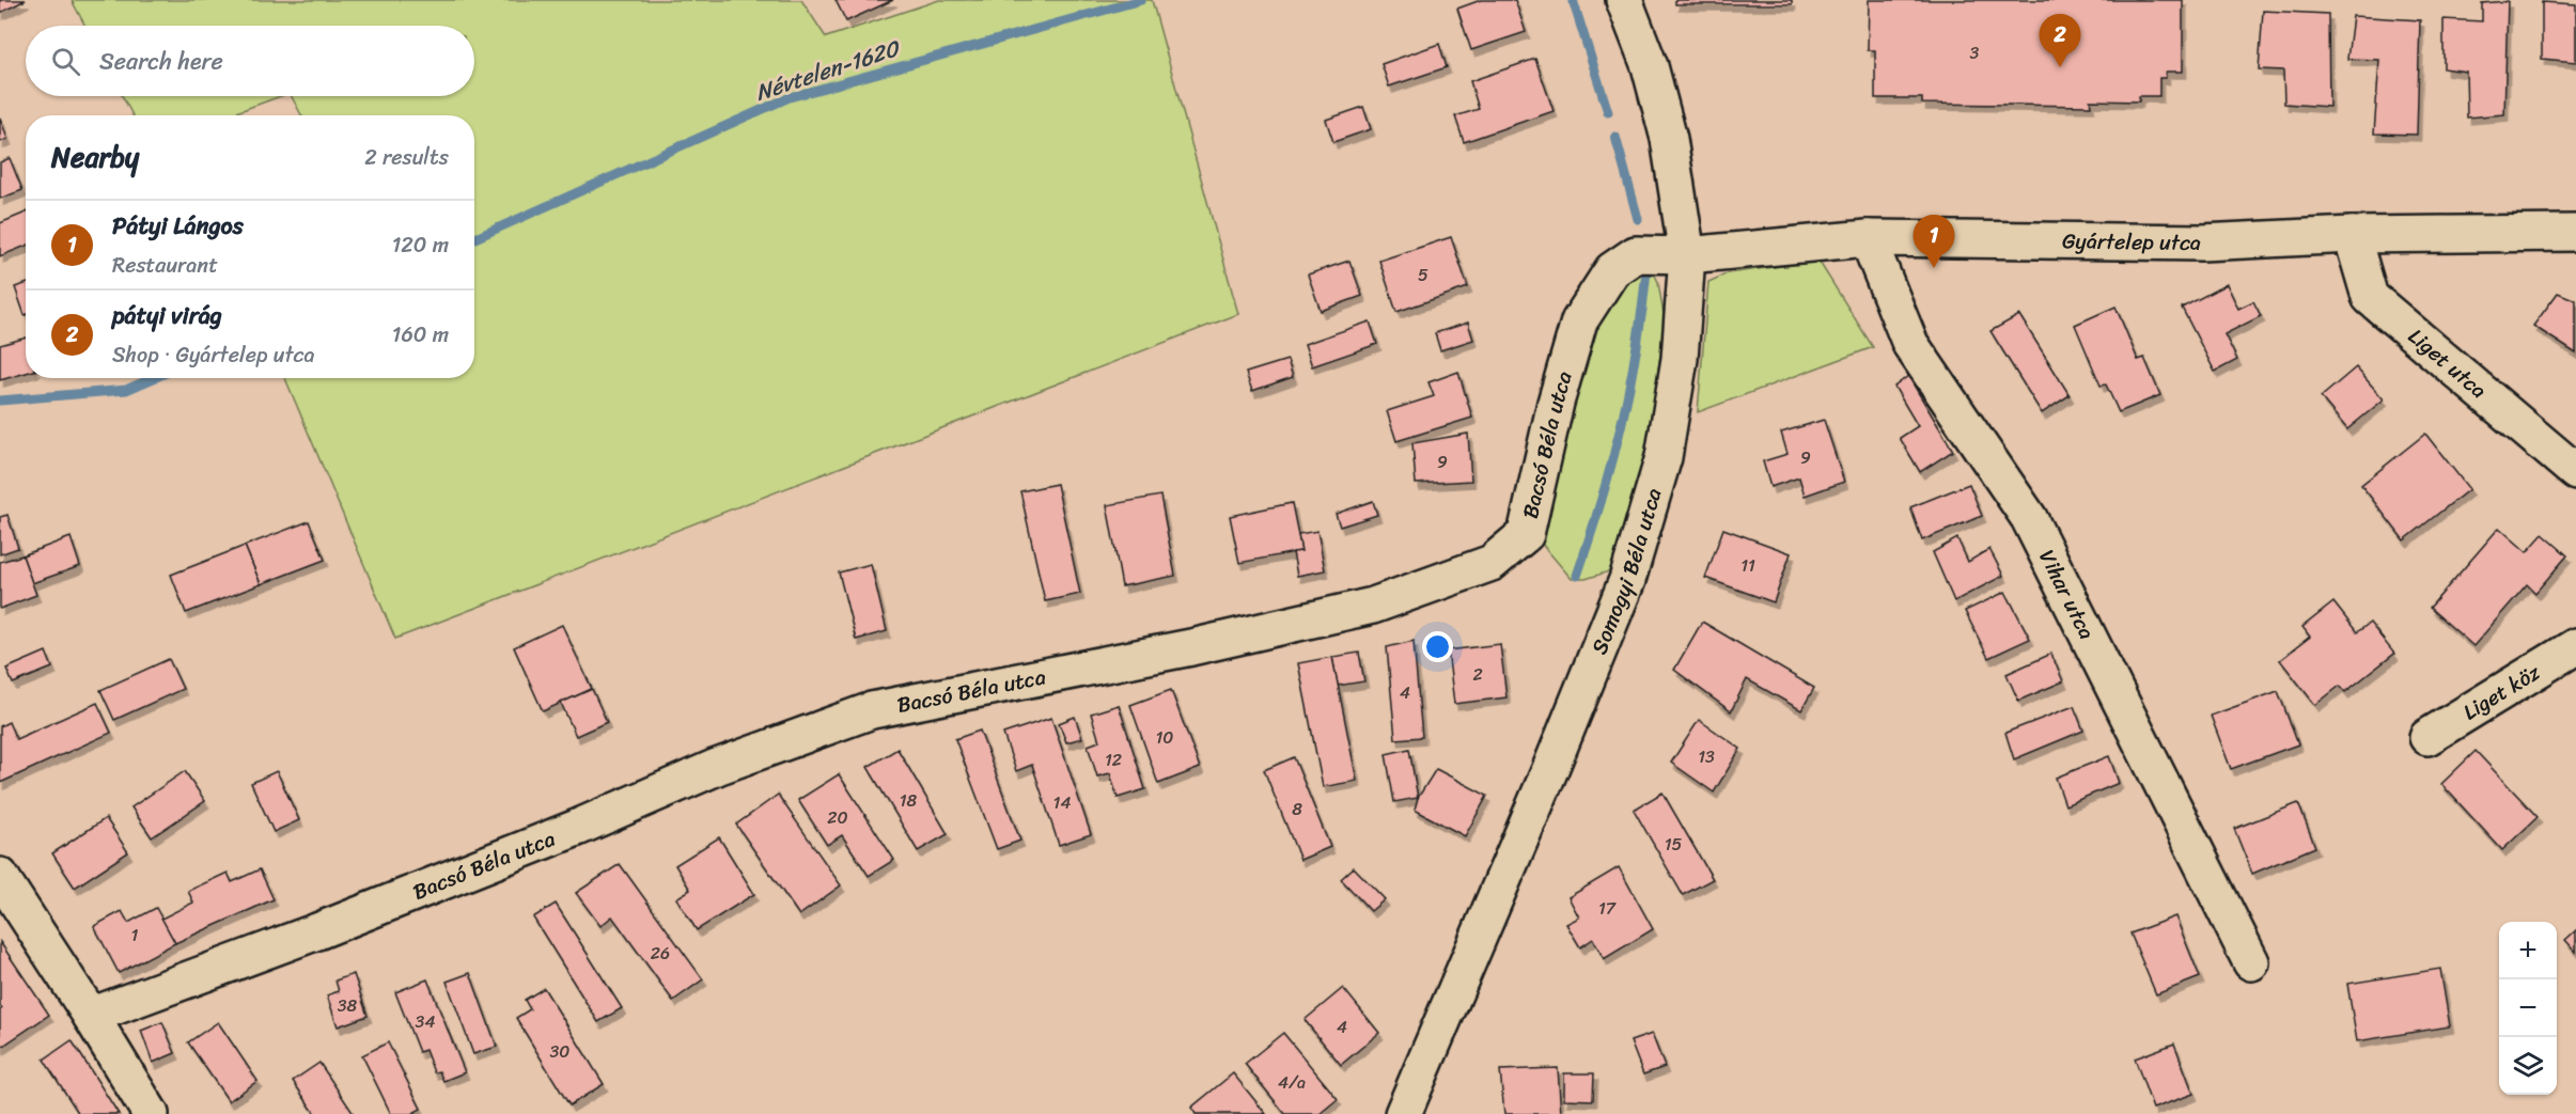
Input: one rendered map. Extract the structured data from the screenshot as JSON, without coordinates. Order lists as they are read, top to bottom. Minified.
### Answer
{"streets":{"street":["Gyártelep utca","Liget utca","Bacsó Béla utca","Somogyi Béla utca","Vihar utca","Liget köz"]},"crossings":[["Gyártelep utca","Liget utca"],["Gyártelep utca","Bacsó Béla utca"],["Gyártelep utca","Somogyi Béla utca"],["Gyártelep utca","Vihar utca"],["Bacsó Béla utca","Somogyi Béla utca"]],"water":["Névtelen-1620"],"house_numbers":["3","5","9","9","11","2","4","10","13","12","18","14","8","20","15","17","1","26","38","34","4","30","4/a"],"page":{"pins":["2","1"],"search":"Search here","heading":["Nearby","2 results"],"list":[{"mark":"1","name":"Pátyi Lángos","note":"Restaurant","value":"120 m"},{"mark":"2","name":"pátyi virág","note":"Shop · Gyártelep utca","value":"160 m"}],"map_buttons":["+","−"]}}
